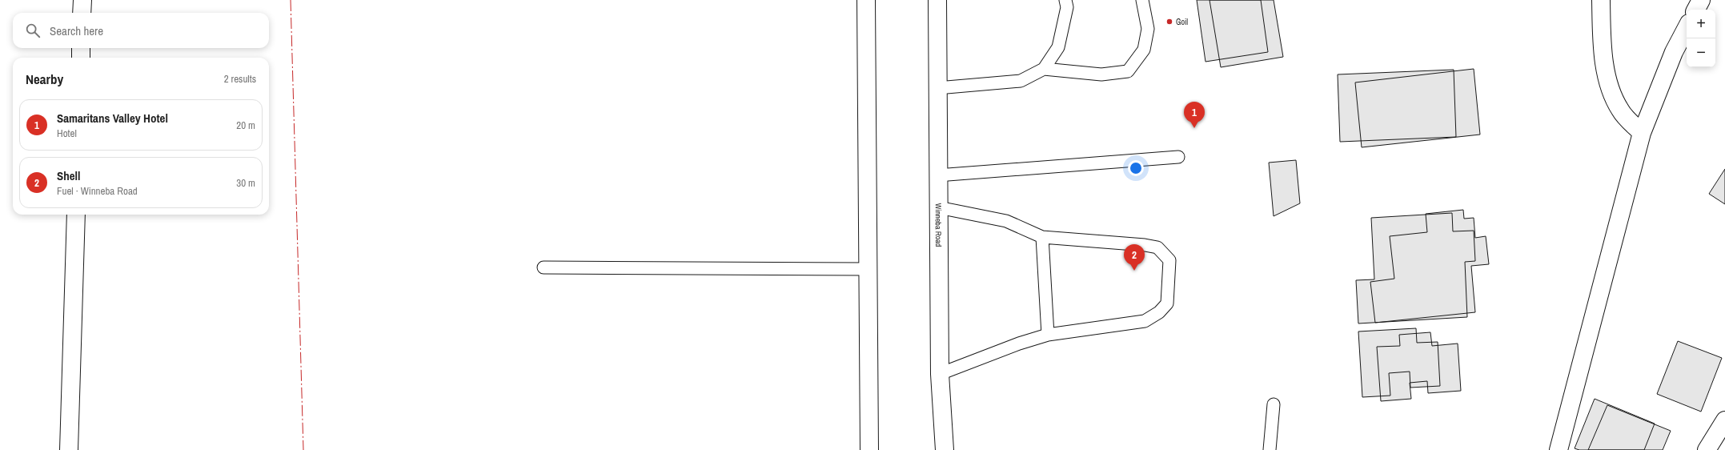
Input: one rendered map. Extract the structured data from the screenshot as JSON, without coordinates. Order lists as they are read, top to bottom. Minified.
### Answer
{"streets":{"main road":["Winneba Road"]},"places":["Goil"],"page":{"map_buttons":["+","−"],"search":"Search here","heading":["Nearby","2 results"],"list":[{"mark":"1","name":"Samaritans Valley Hotel","note":"Hotel","value":"20 m"},{"mark":"2","name":"Shell","note":"Fuel · Winneba Road","value":"30 m"}],"pins":["1","2"]}}
